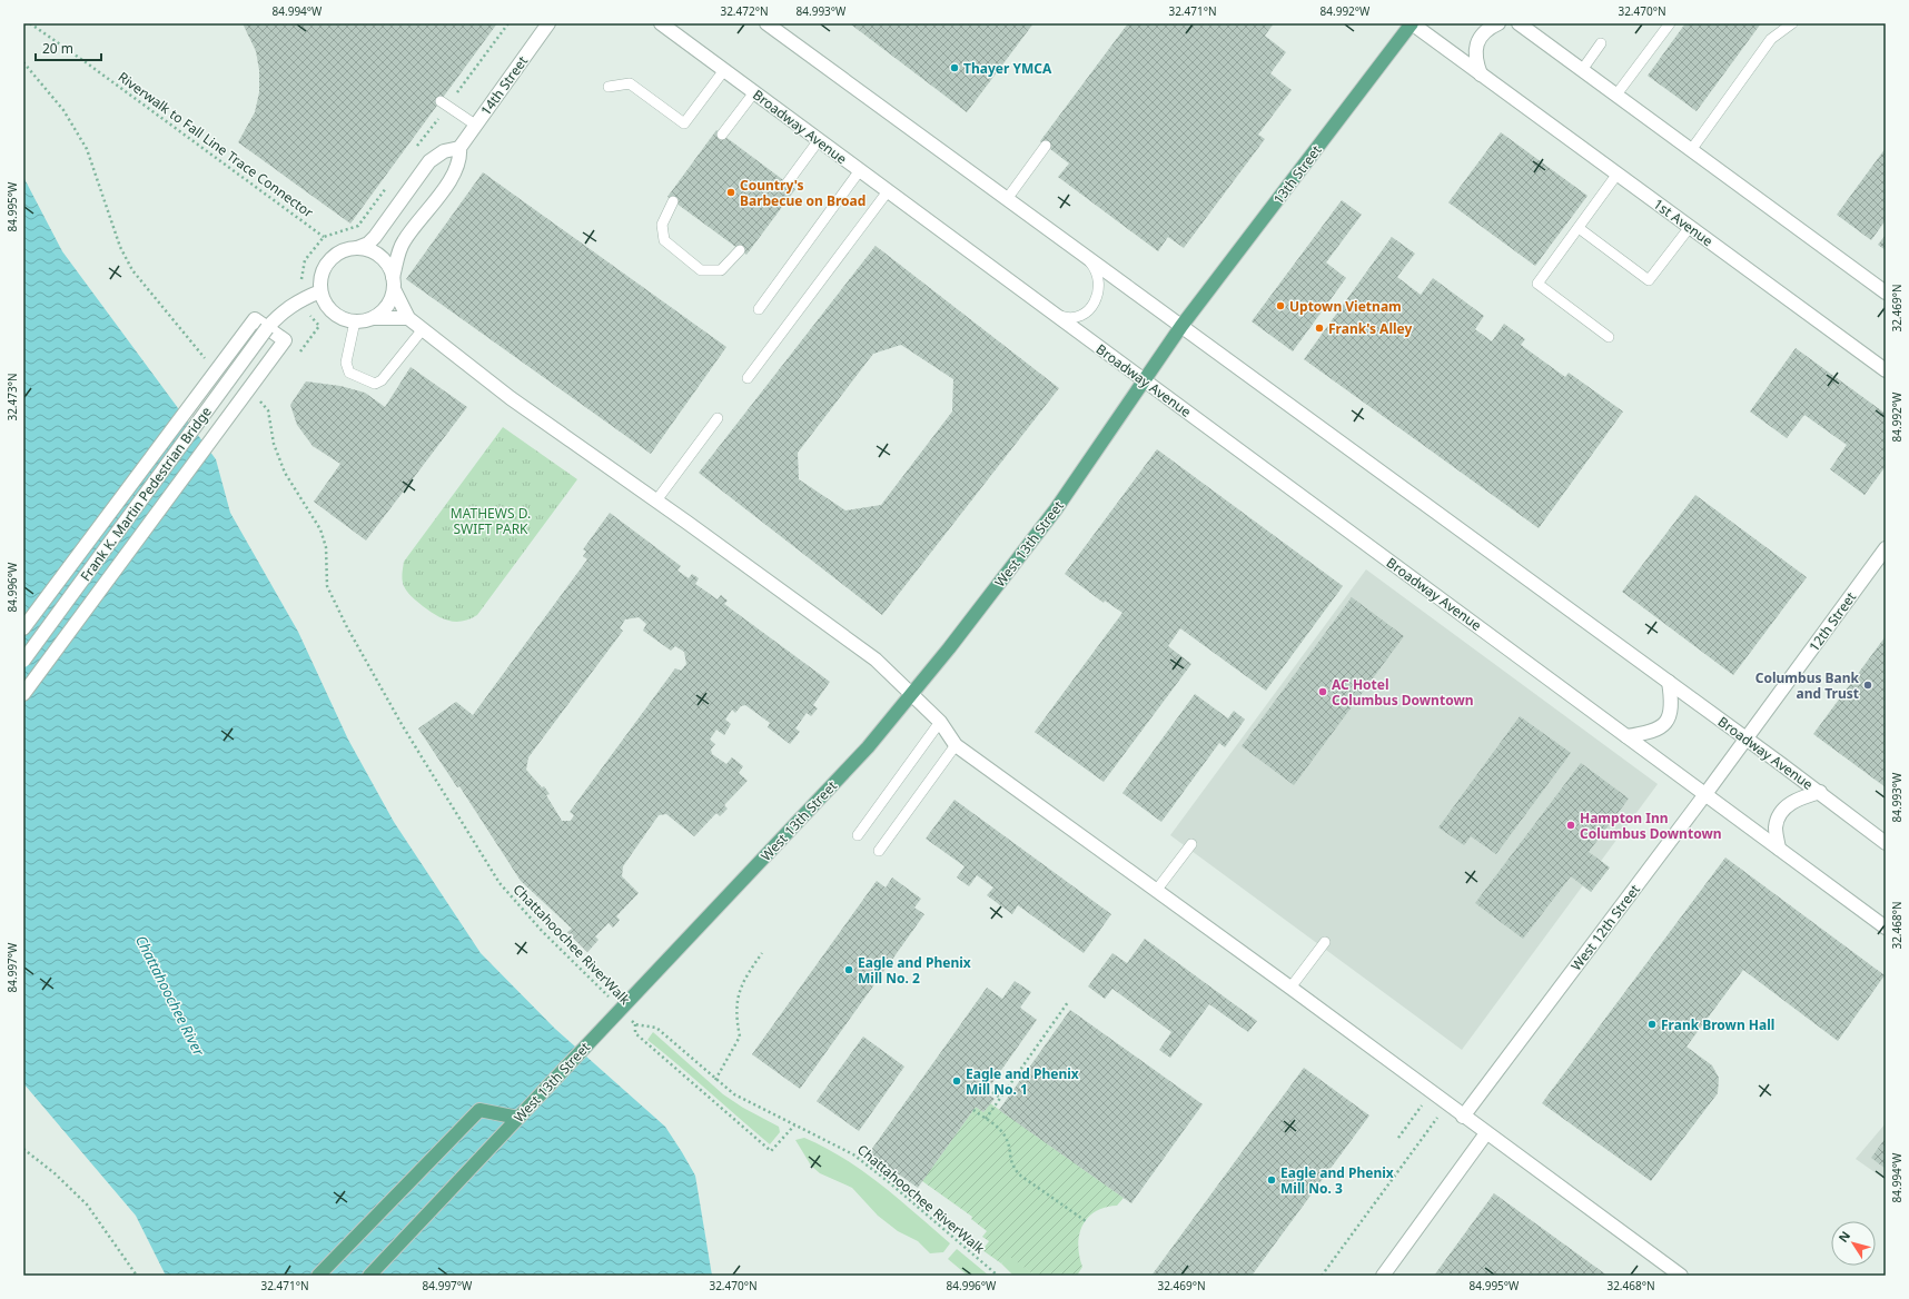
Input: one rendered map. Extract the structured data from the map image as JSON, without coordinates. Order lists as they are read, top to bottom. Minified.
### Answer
{"streets":{"main road":["13th Street","West 13th Street"],"street":["14th Street","Broadway Avenue","1st Avenue","Frank K. Martin Pedestrian Bridge","12th Street","West 12th Street"],"path":["Riverwalk to Fall Line Trace Connector","Chattahoochee RiverWalk"]},"crossings":[["14th Street","Frank K. Martin Pedestrian Bridge"],["Broadway Avenue","13th Street"],["Broadway Avenue","West 13th Street"],["Broadway Avenue","12th Street"],["Broadway Avenue","West 12th Street"],["13th Street","1st Avenue"],["13th Street","West 13th Street"],["12th Street","West 12th Street"]],"water":["Chattahoochee River"],"parks":["MATHEWS D. SWIFT PARK"],"places":["Thayer YMCA","Country's Barbecue on Broad","Uptown Vietnam","Frank's Alley","Columbus Bank and Trust","AC Hotel Columbus Downtown","Hampton Inn Columbus Downtown","Eagle and Phenix Mill No. 2","Frank Brown Hall","Eagle and Phenix Mill No. 1","Eagle and Phenix Mill No. 3"],"scale_bar":"20 m","north":"top left","coordinates":["84.994°W","32.472°N","84.993°W","32.471°N","84.992°W","32.470°N","84.995°W","32.469°N","32.473°N","84.996°W","32.468°N","84.997°W"]}
